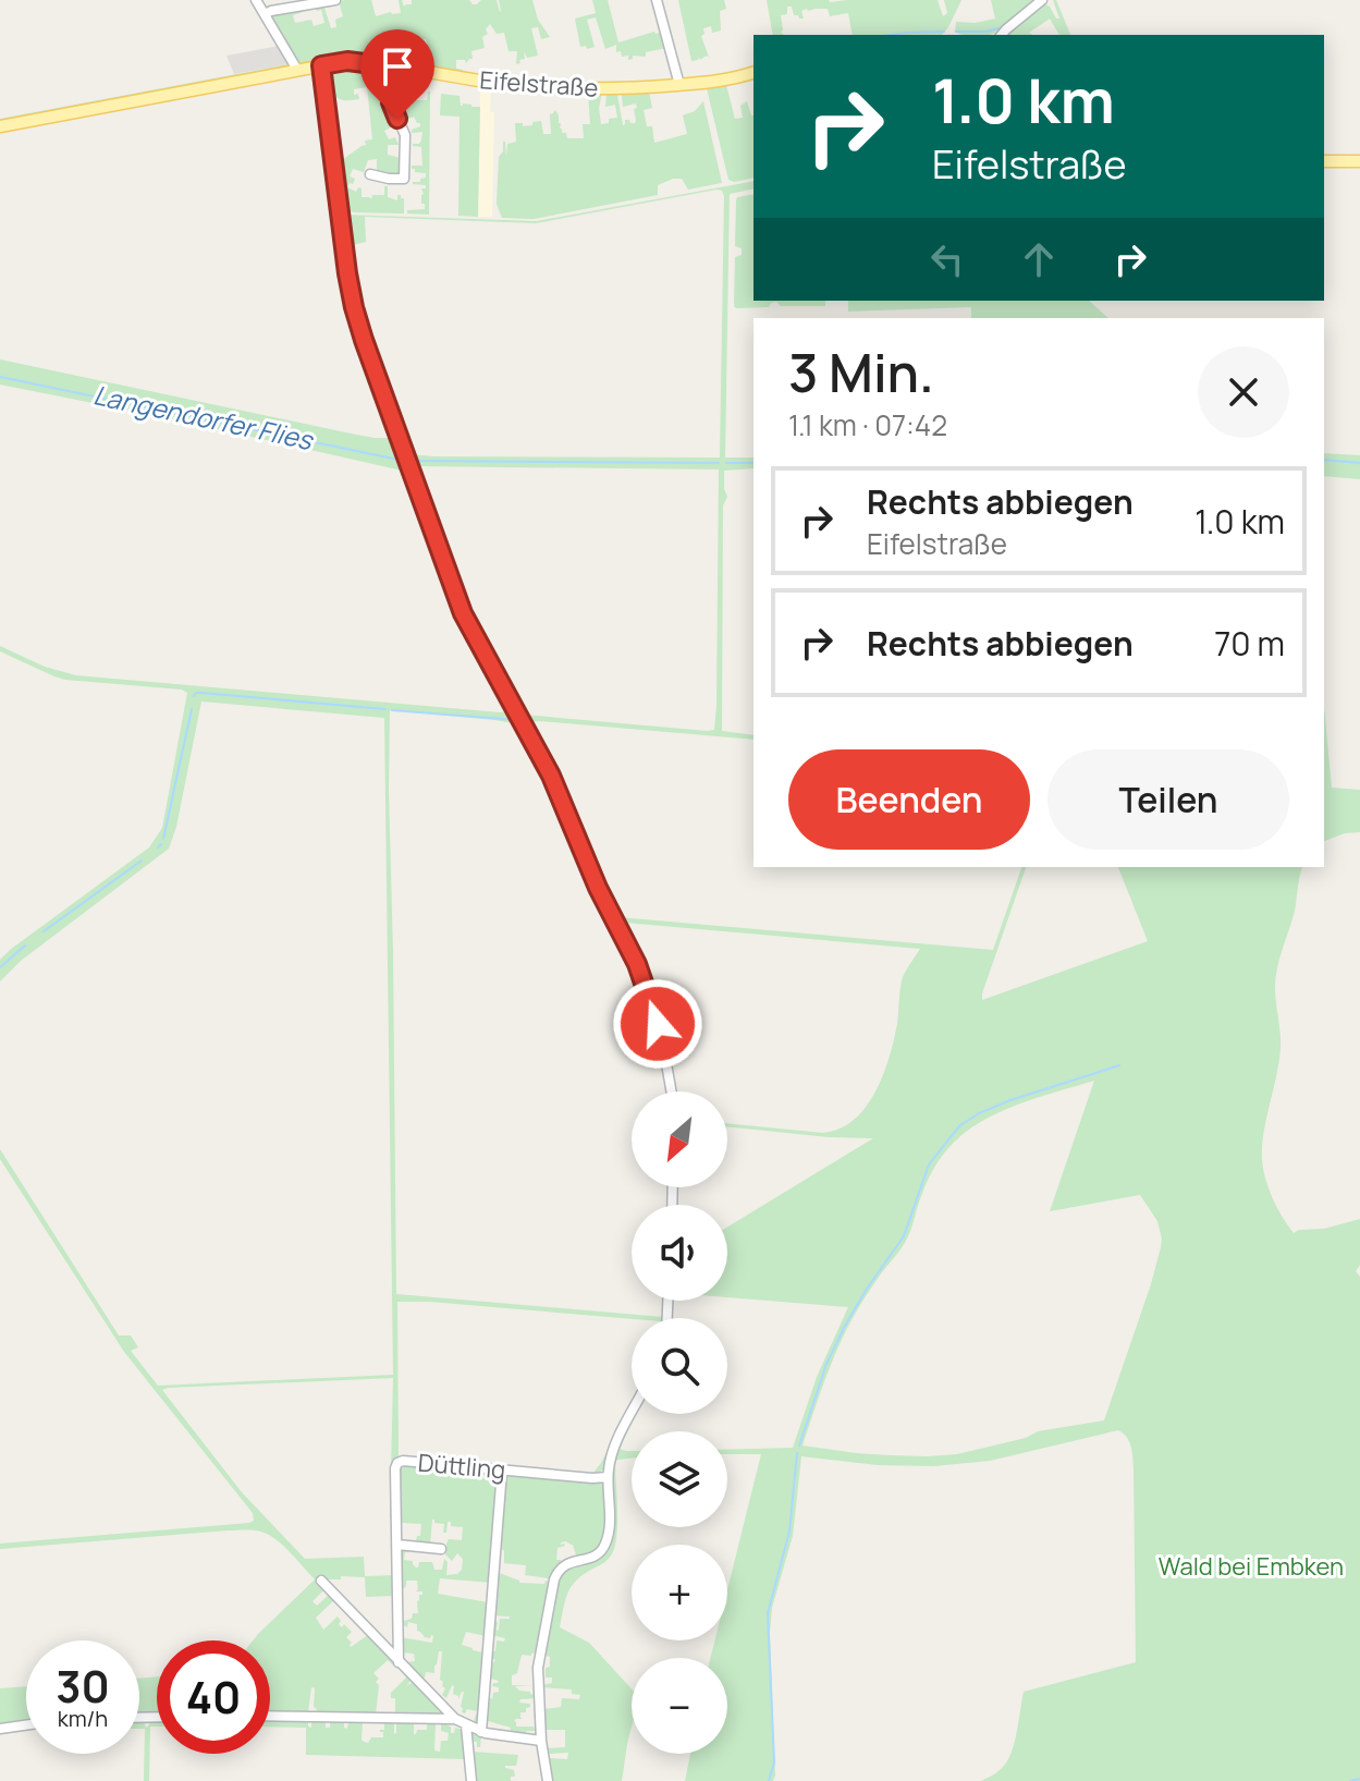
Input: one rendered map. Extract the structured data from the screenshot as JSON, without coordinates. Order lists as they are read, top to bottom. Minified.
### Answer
{"streets":{"main road":["Eifelstraße"],"street":["Düttling"]},"water":["Langendorfer Flies"],"parks":["Wald bei Embken"],"north":"bottom left","page":{"turn":["1.0 km","Eifelstraße"],"heading":["3 Min.","1.1 km · 07:42"],"list":[{"name":"Rechts abbiegen","note":"Eifelstraße","value":"1.0 km"},{"name":"Rechts abbiegen","value":"70 m"}],"buttons":["Beenden","Teilen"],"map_buttons":["+","−"],"speed":"30 km/h","limit":"40"}}
